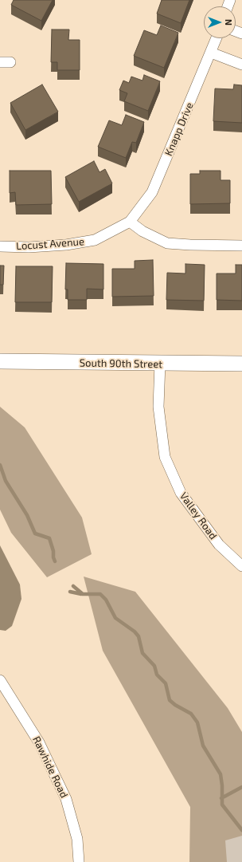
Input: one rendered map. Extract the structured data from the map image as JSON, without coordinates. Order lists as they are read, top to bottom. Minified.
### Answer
{"streets":{"street":["Knapp Drive","Locust Avenue","South 90th Street","Valley Road","Rawhide Road"]},"crossings":[["Knapp Drive","Locust Avenue"],["South 90th Street","Valley Road"]],"north":"right"}
